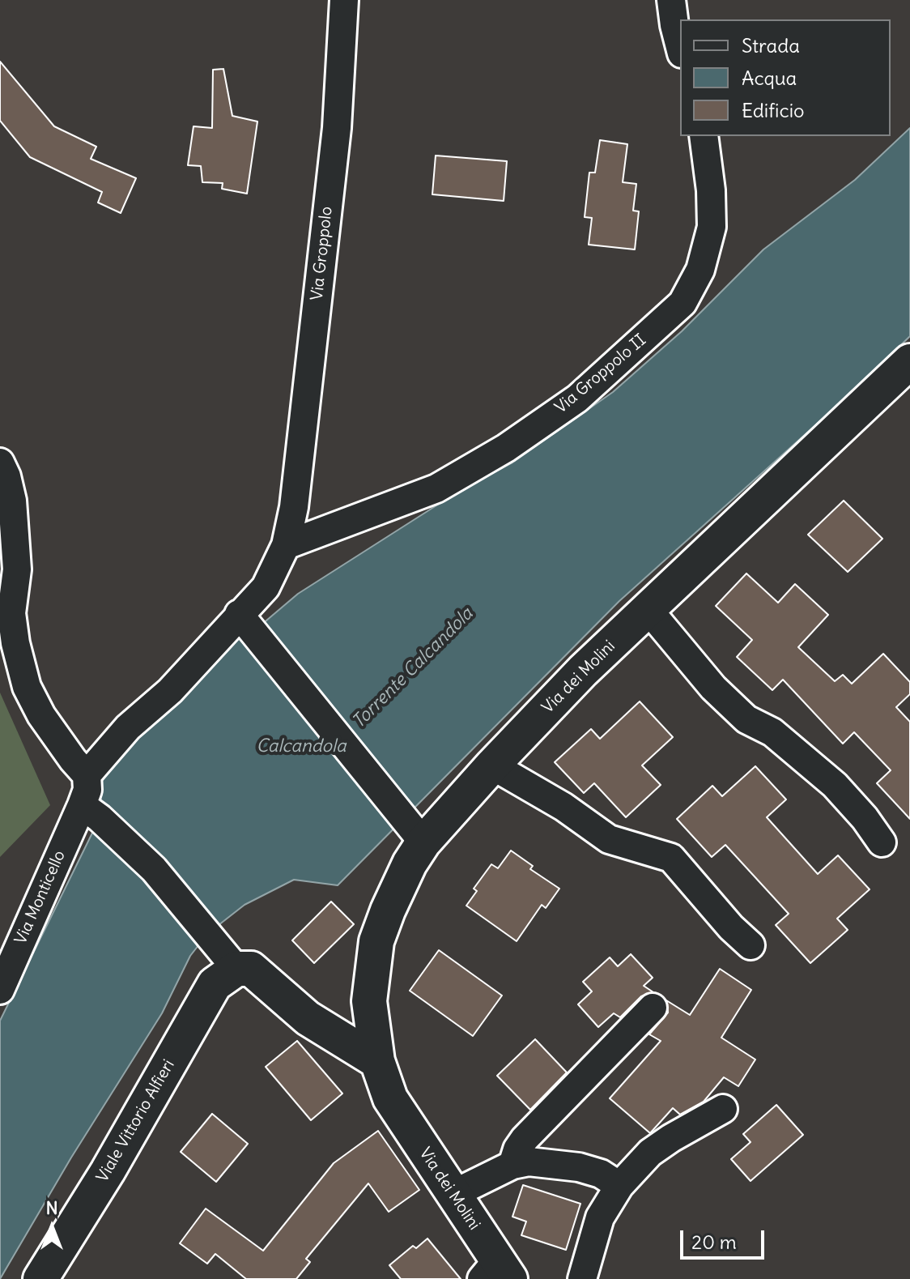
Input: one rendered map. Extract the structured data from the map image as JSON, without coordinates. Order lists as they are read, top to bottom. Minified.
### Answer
{"streets":{"street":["Via Groppolo","Via Groppolo II","Via dei Molini","Via Monticello","Viale Vittorio Alfieri"]},"crossings":[["Via Groppolo","Via Groppolo II"],["Via Groppolo","Via Monticello"]],"water":["Torrente Calcandola","Calcandola"],"legend":["Strada","Acqua","Edificio"],"scale_bar":"20 m","north":"top"}
